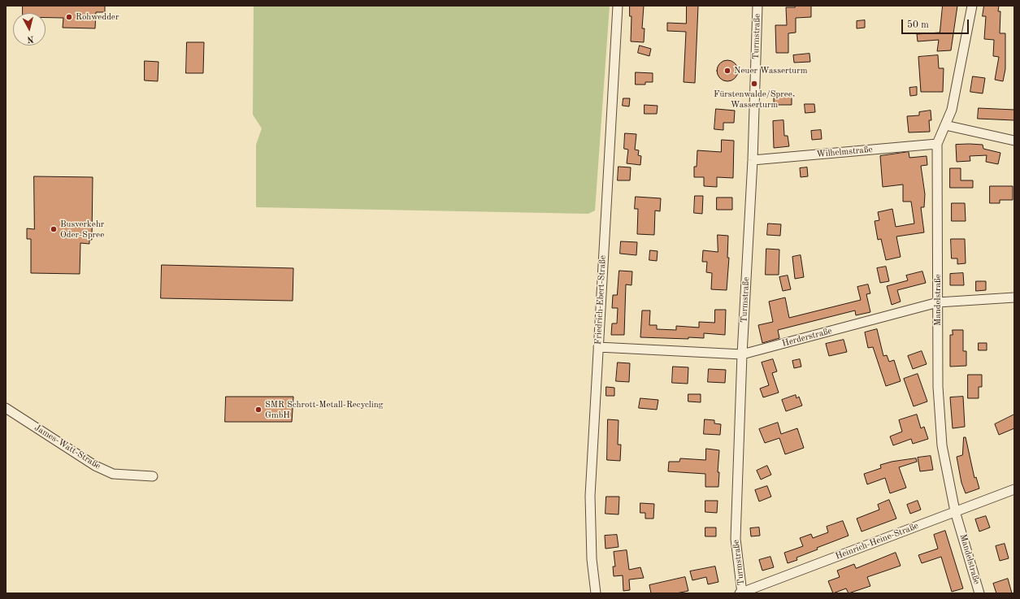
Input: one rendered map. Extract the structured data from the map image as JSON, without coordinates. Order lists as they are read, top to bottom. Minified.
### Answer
{"streets":{"street":["Turmstraße","Wilhelmstraße","Friedrich-Ebert-Straße","Mandelstraße","Herderstraße","James-Watt-Straße","Heinrich-Heine-Straße"]},"crossings":[["Turmstraße","Wilhelmstraße"],["Turmstraße","Herderstraße"],["Turmstraße","Heinrich-Heine-Straße"],["Wilhelmstraße","Mandelstraße"],["Friedrich-Ebert-Straße","Herderstraße"],["Mandelstraße","Herderstraße"],["Mandelstraße","Heinrich-Heine-Straße"]],"places":["Rohwedder","Neuer Wasserturm","Fürstenwalde/Spree, Wasserturm","Busverkehr Oder-Spree","SMR Schrott-Metall-Recycling GmbH"],"scale_bar":"50 m","north":"bottom"}
